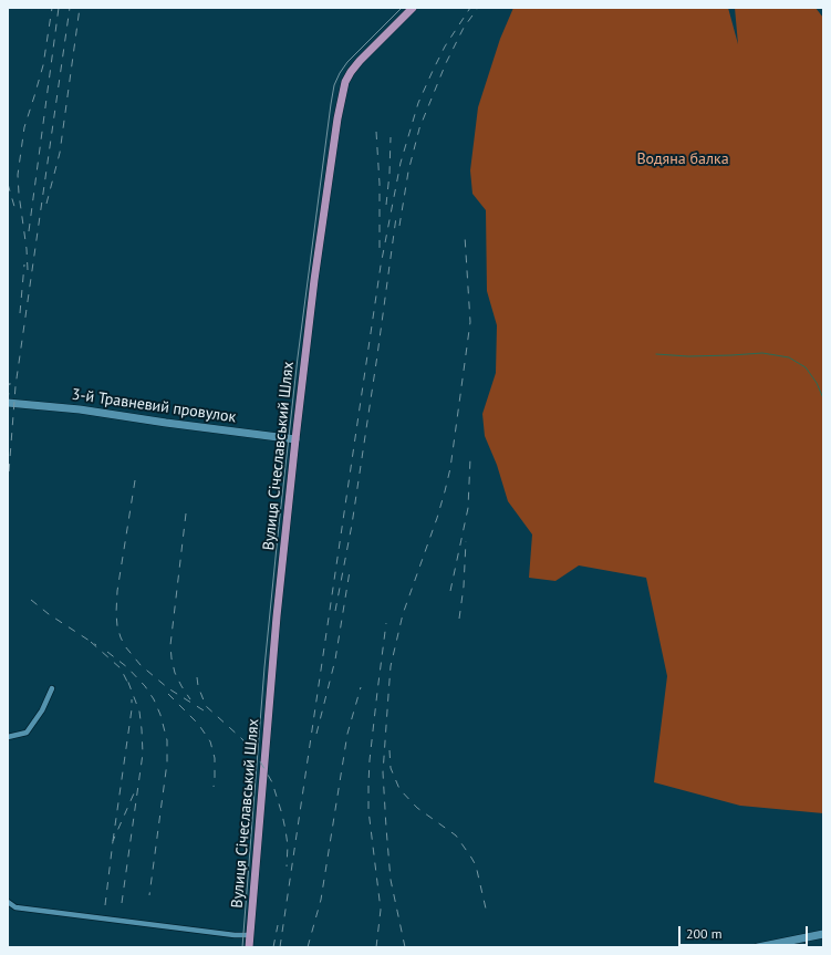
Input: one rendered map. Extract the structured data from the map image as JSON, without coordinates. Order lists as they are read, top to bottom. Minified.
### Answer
{"streets":{"main road":["3-й Травневий провулок","Вулиця Січеславський Шлях"]},"crossings":[["3-й Травневий провулок","Вулиця Січеславський Шлях"]],"parks":["Водяна балка"],"scale_bar":"200 m"}
